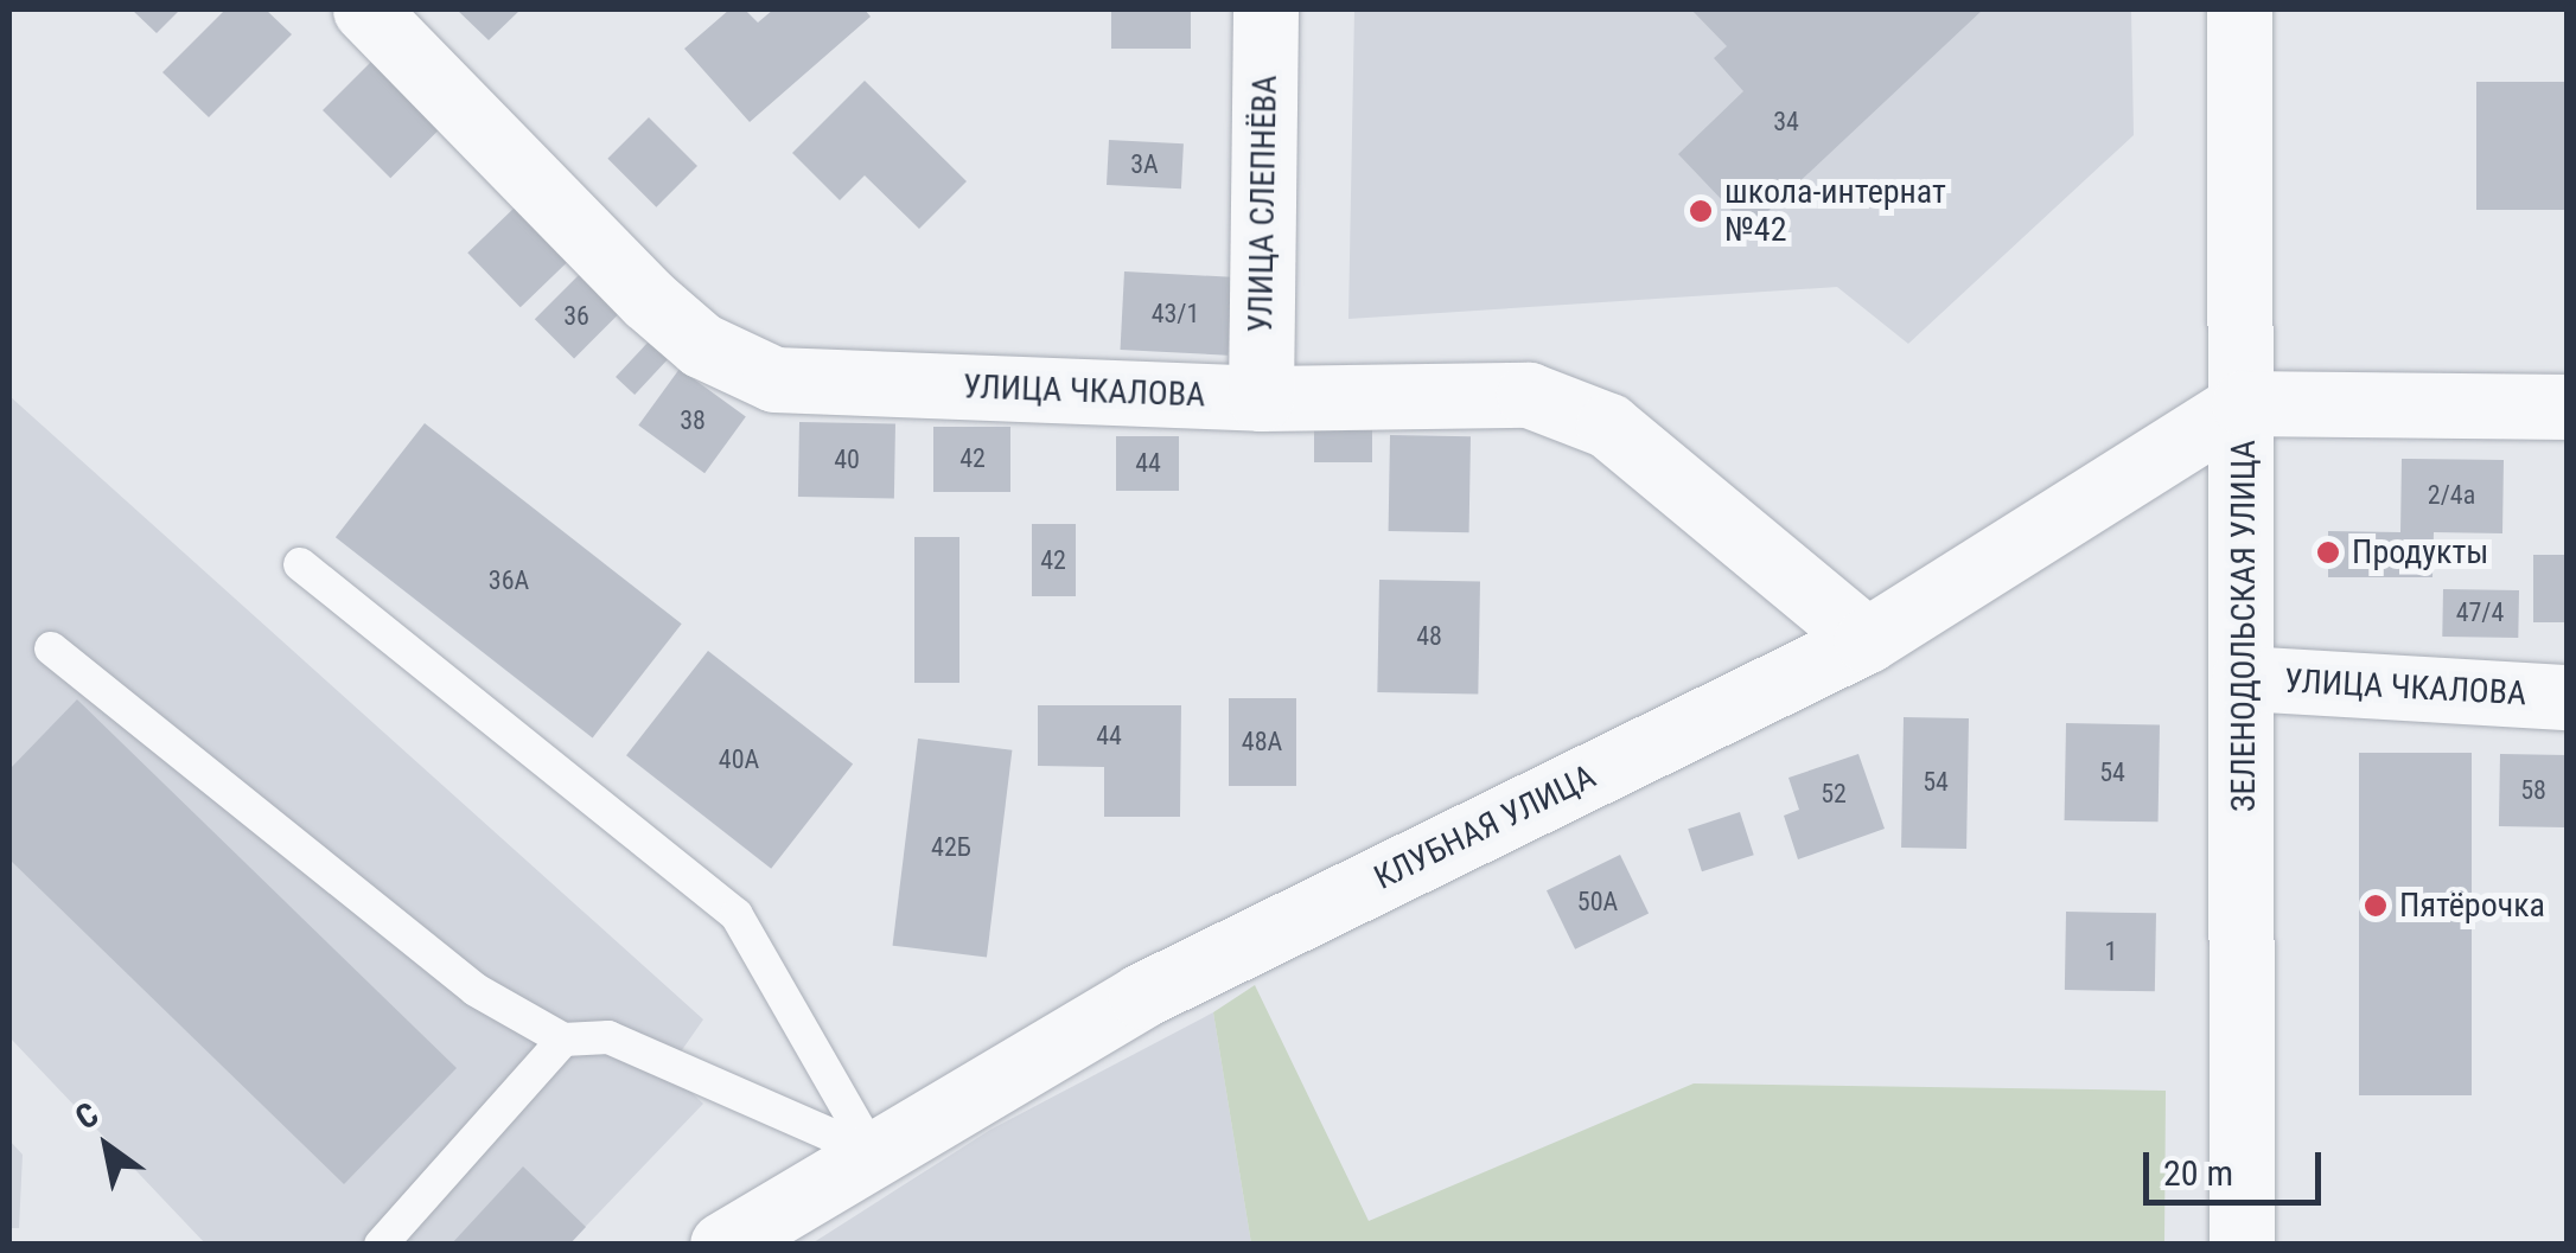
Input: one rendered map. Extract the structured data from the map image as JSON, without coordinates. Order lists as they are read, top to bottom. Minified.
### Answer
{"streets":{"street":["УЛИЦА СЛЕПНЁВА","УЛИЦА ЧКАЛОВА","ЗЕЛЕНОДОЛЬСКАЯ УЛИЦА","КЛУБНАЯ УЛИЦА"]},"crossings":[["УЛИЦА СЛЕПНЁВА","УЛИЦА ЧКАЛОВА"],["УЛИЦА ЧКАЛОВА","ЗЕЛЕНОДОЛЬСКАЯ УЛИЦА"],["УЛИЦА ЧКАЛОВА","КЛУБНАЯ УЛИЦА"],["ЗЕЛЕНОДОЛЬСКАЯ УЛИЦА","КЛУБНАЯ УЛИЦА"]],"places":["школа-интернат №42","Продукты","Пятёрочка"],"house_numbers":["34","3А","43/1","36","38","42","40","44","2/4а","42","36А","47/4","48","44","48А","40А","54","54","58","52","42Б","50А","1"],"scale_bar":"20 m","north":"top left"}
